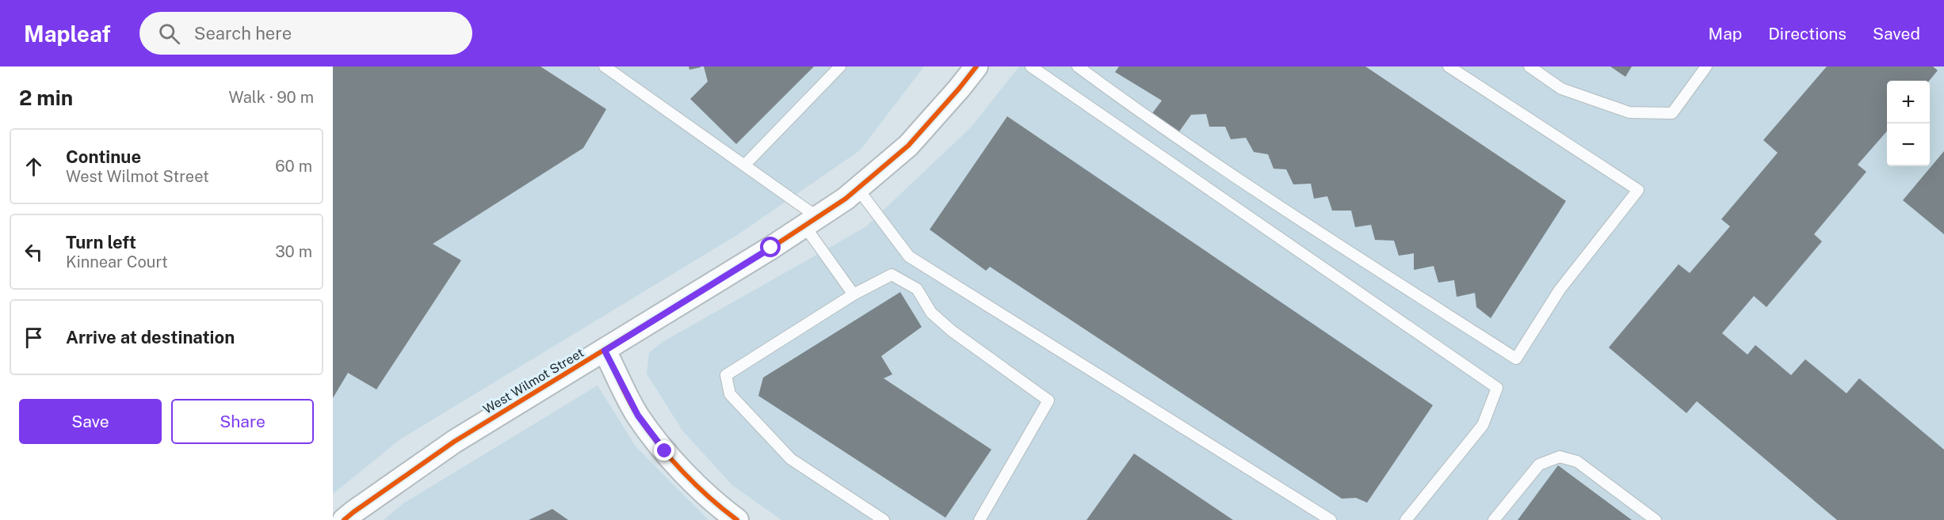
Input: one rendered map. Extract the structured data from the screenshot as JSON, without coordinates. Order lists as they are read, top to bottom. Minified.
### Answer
{"streets":{"street":["West Wilmot Street"]},"page":{"header":"Mapleaf","search":"Search here","nav":["Map","Directions","Saved"],"heading":["2 min","Walk · 90 m"],"map_buttons":["+","−"],"list":[["Continue","West Wilmot Street","60 m"],["Turn left","Kinnear Court","30 m"],"Arrive at destination"],"buttons":["Save","Share"]}}
